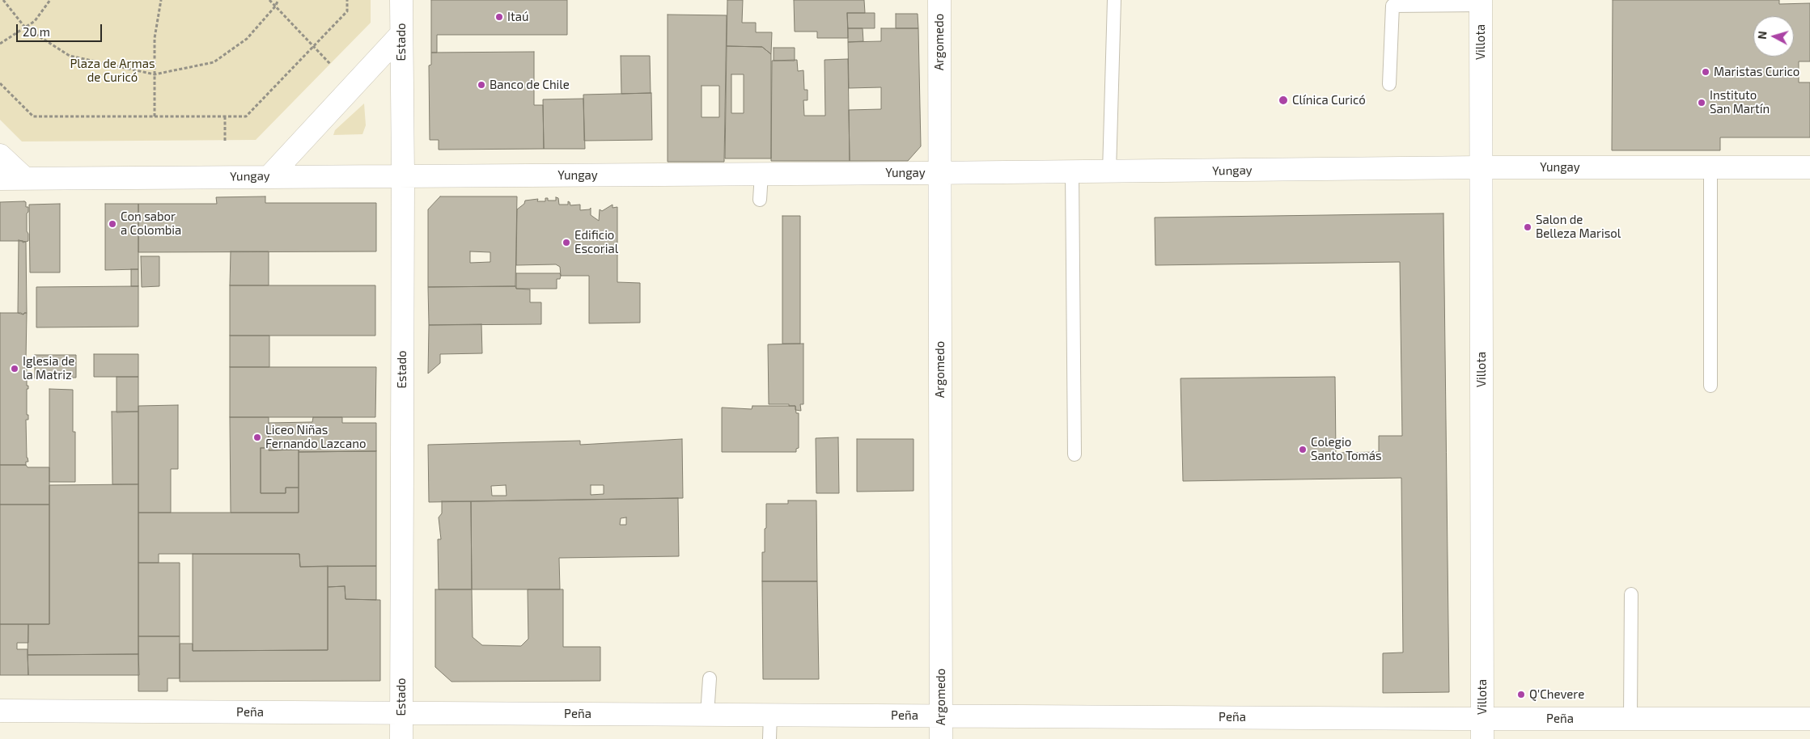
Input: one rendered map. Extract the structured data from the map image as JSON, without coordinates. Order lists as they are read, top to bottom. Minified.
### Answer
{"streets":{"street":["Estado","Argomedo","Villota","Yungay","Peña"]},"crossings":[["Estado","Yungay"],["Estado","Peña"],["Argomedo","Yungay"],["Argomedo","Peña"],["Villota","Yungay"],["Villota","Peña"]],"parks":["Plaza de Armas de Curicó"],"places":["Itaú","Maristas Curico","Banco de Chile","Clínica Curicó","Instituto San Martín","Con sabor a Colombia","Salon de Belleza Marisol","Edificio Escorial","Iglesia de la Matriz","Liceo Niñas Fernando Lazcano","Colegio Santo Tomás","Q'Chevere"],"scale_bar":"20 m","north":"left"}
